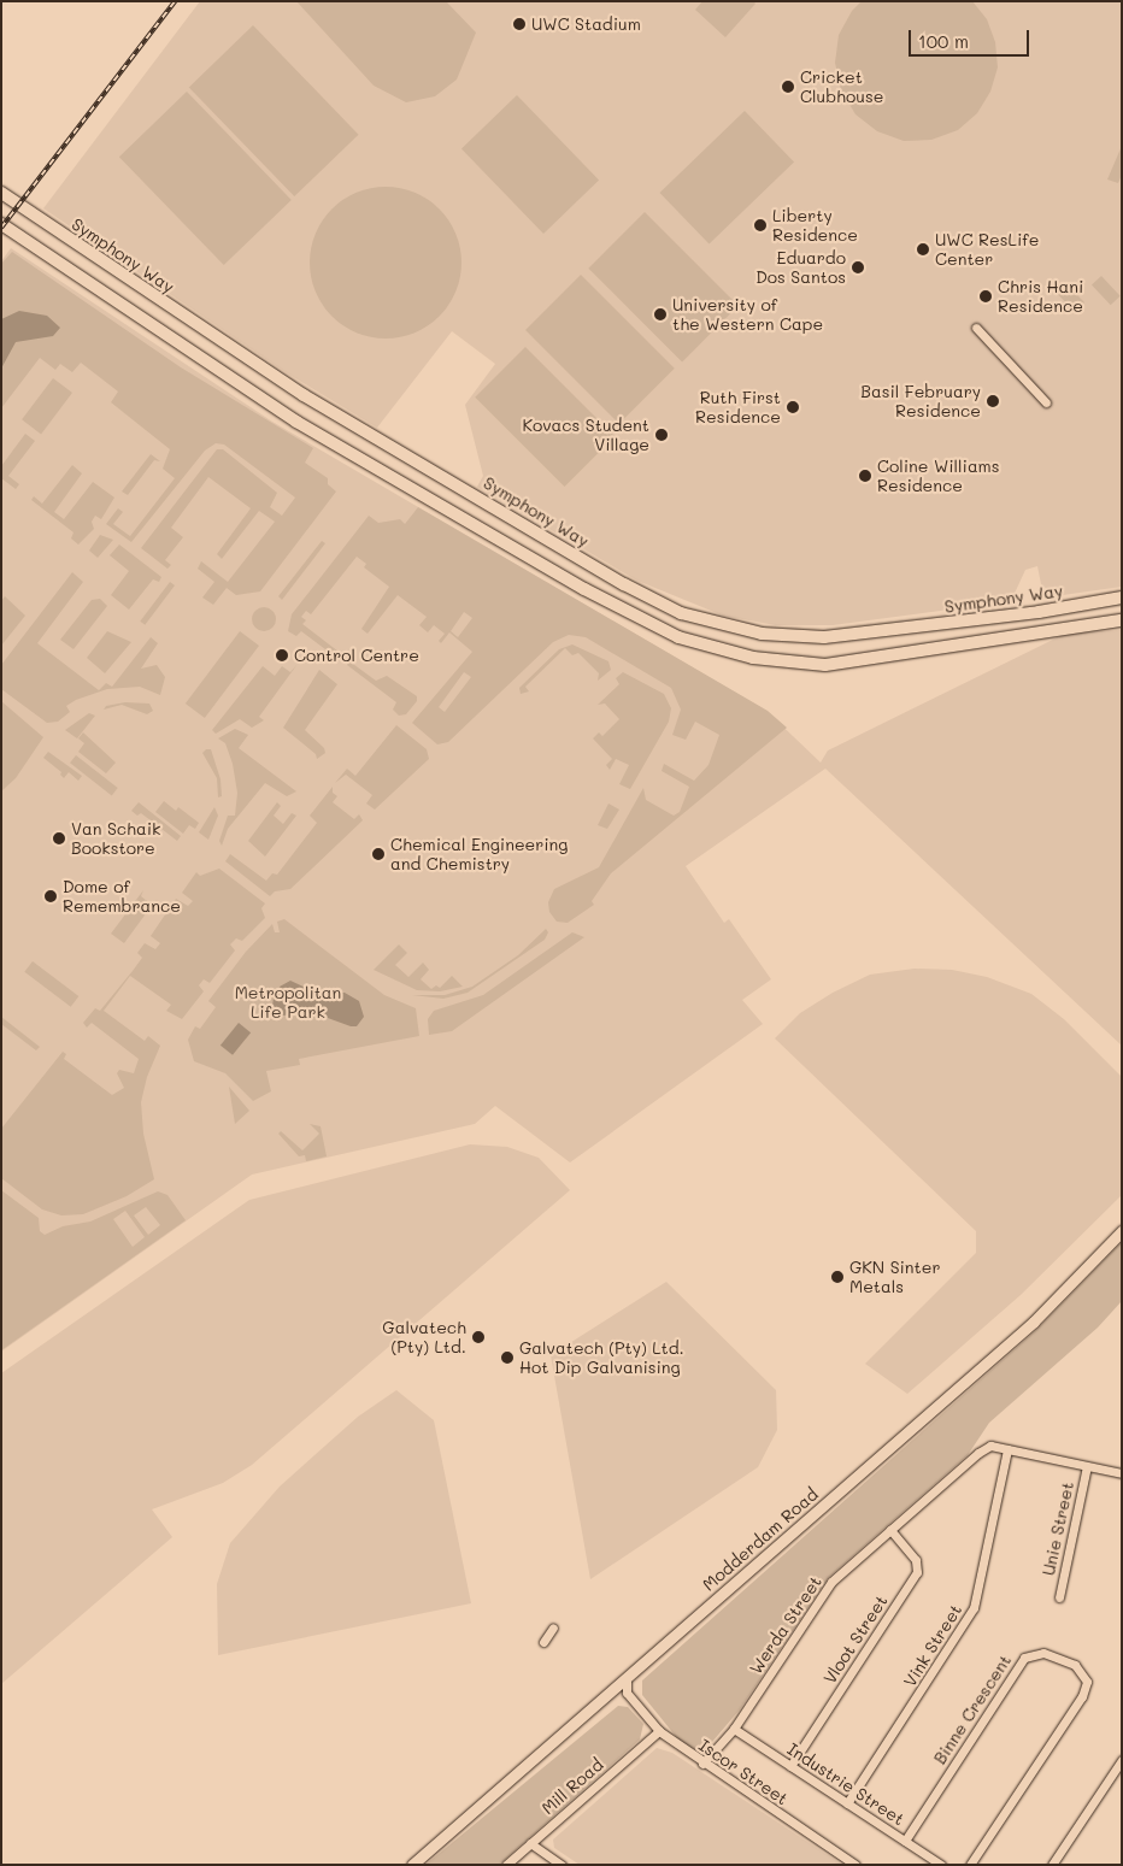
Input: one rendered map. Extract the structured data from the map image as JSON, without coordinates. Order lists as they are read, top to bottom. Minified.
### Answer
{"streets":{"main road":["Symphony Way"],"street":["Unie Street","Modderdam Road","Werda Street","Vloot Street","Vink Street","Binne Crescent","Iscor Street","Industrie Street","Mill Road"]},"crossings":[["Werda Street","Vloot Street"],["Werda Street","Vink Street"],["Werda Street","Iscor Street"],["Werda Street","Industrie Street"],["Vloot Street","Industrie Street"],["Vink Street","Industrie Street"],["Binne Crescent","Industrie Street"],["Iscor Street","Mill Road"]],"parks":["Metropolitan Life Park"],"places":["UWC Stadium","Cricket Clubhouse","Liberty Residence","UWC ResLife Center","Eduardo Dos Santos","Chris Hani Residence","University of the Western Cape","Basil February Residence","Ruth First Residence","Kovacs Student Village","Coline Williams Residence","Control Centre","Van Schaik Bookstore","Chemical Engineering and Chemistry","Dome of Remembrance","GKN Sinter Metals","Galvatech (Pty) Ltd.","Galvatech (Pty) Ltd. Hot Dip Galvanising"],"scale_bar":"100 m"}
